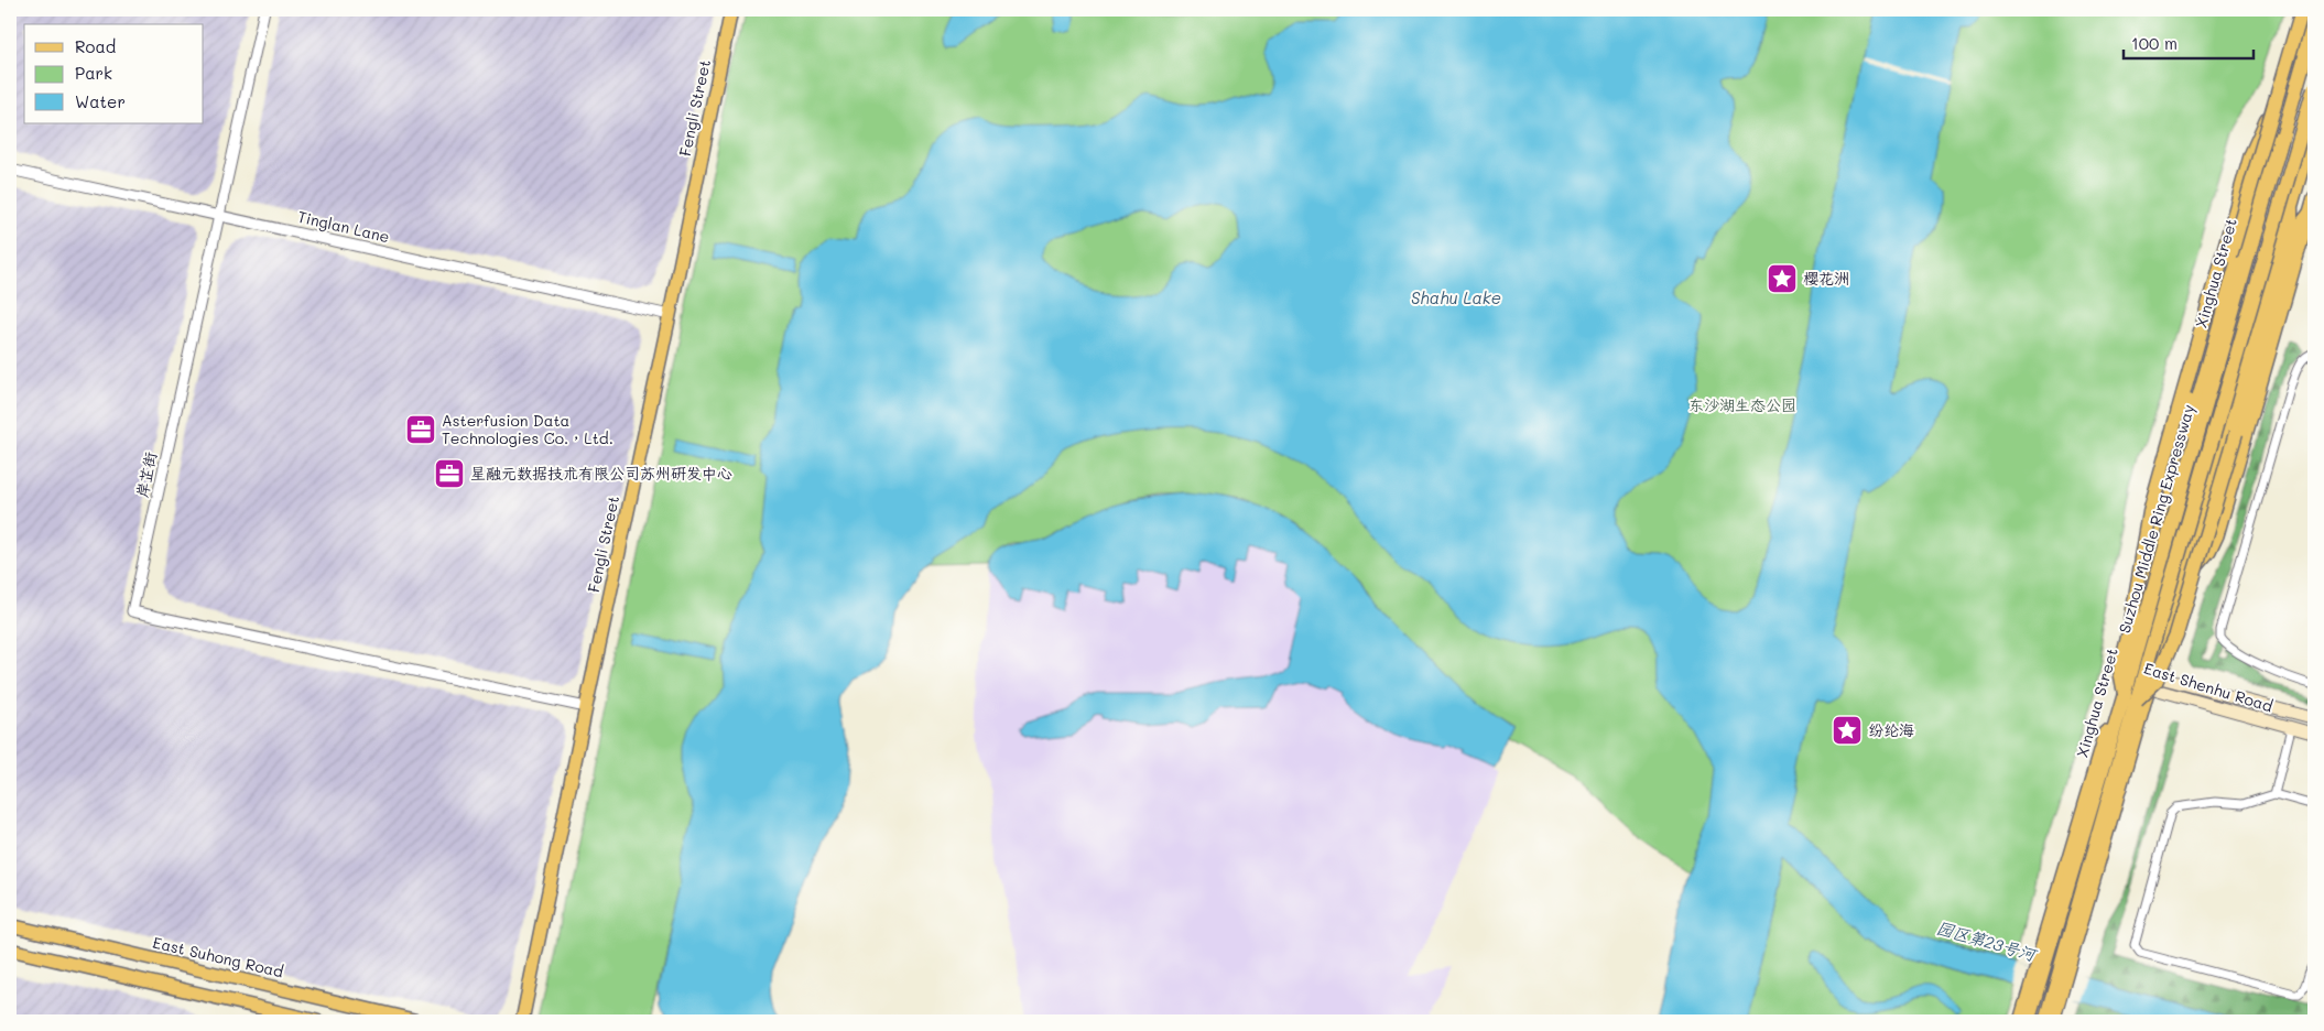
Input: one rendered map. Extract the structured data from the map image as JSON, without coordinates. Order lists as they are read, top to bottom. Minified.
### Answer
{"streets":{"highway":["Suzhou Middle Ring Expressway"],"main road":["Fengli Street","Xinghua Street","East Shenhu Road","East Suhong Road"],"street":["Tinglan Lane","岸芷街"]},"crossings":[["Fengli Street","Tinglan Lane"],["Fengli Street","岸芷街"],["Tinglan Lane","岸芷街"],["Xinghua Street","East Shenhu Road"]],"water":["Shahu Lake","园区第23号河"],"parks":["东沙湖生态公园"],"places":{"place":["樱花洲","纷纶海"],"office":["Asterfusion Data Technologies Co.，Ltd.","星融元数据技术有限公司苏州研发中心"]},"legend":["Road","Park","Water"],"scale_bar":"100 m"}
